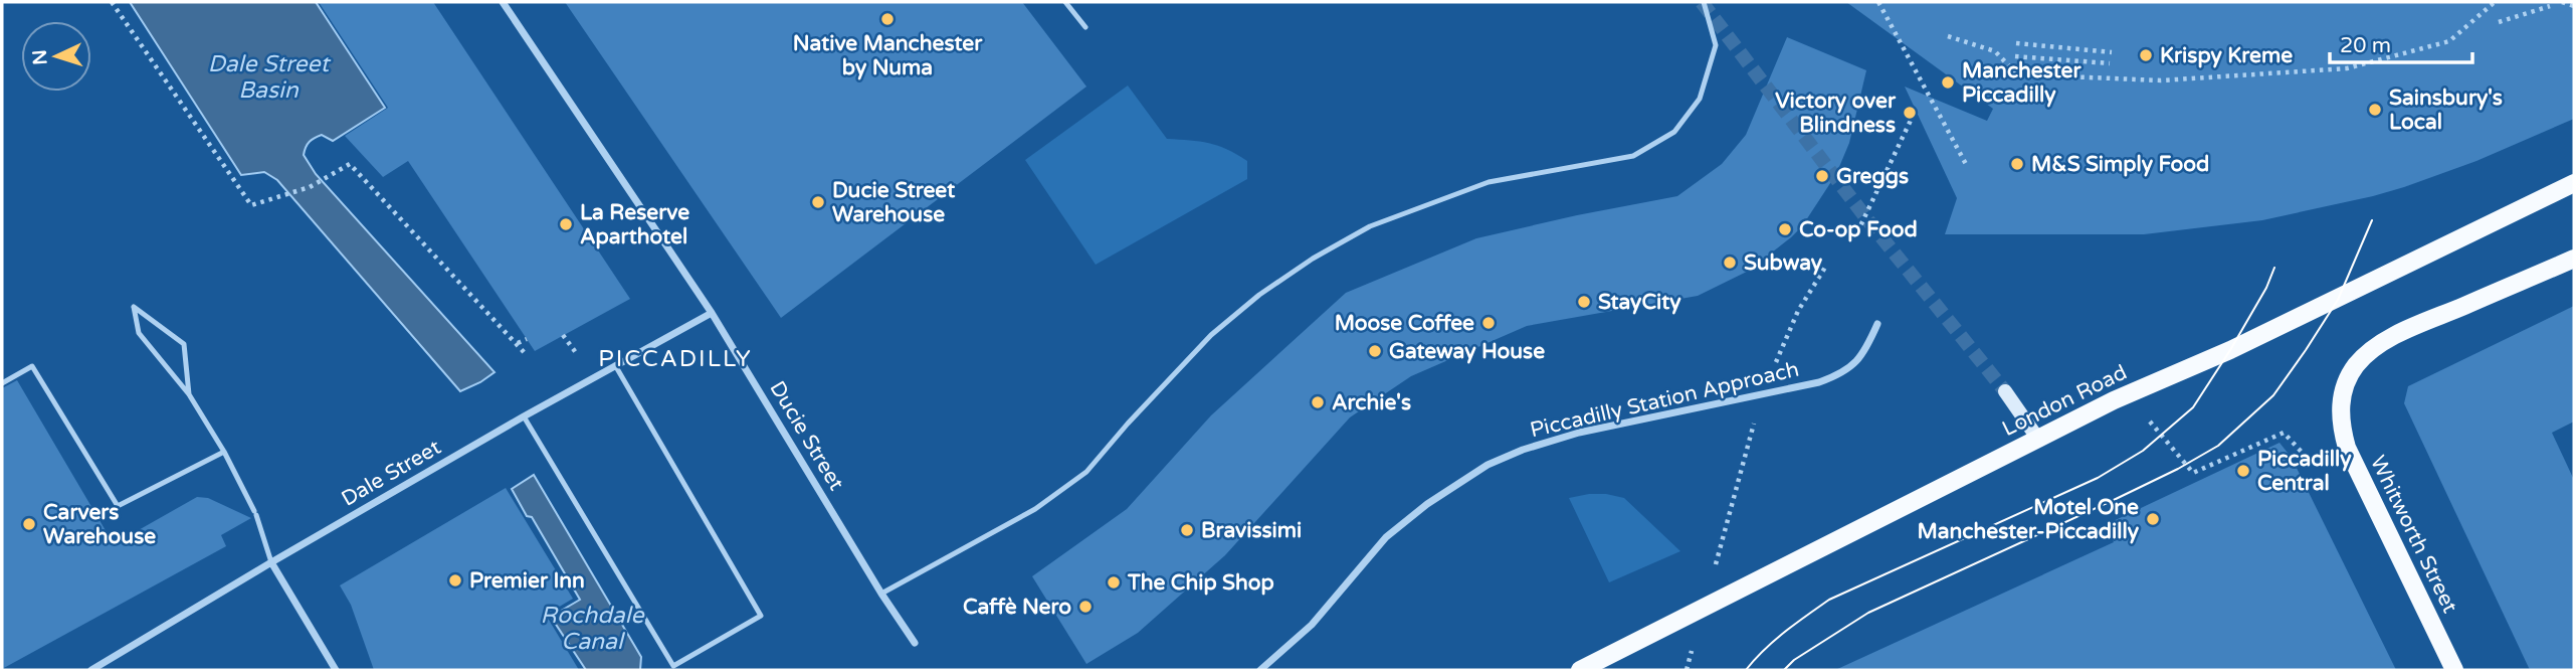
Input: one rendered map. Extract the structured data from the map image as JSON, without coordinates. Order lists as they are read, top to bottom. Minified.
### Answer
{"streets":{"main road":["London Road","Whitworth Street"],"street":["Piccadilly Station Approach","Ducie Street","Dale Street"]},"crossings":[["Ducie Street","Dale Street"]],"districts":["PICCADILLY"],"water":["Dale Street Basin","Rochdale Canal"],"places":["Native Manchester by Numa","Krispy Kreme","Manchester Piccadilly","Sainsbury's Local","Victory over Blindness","M&S Simply Food","Greggs","Ducie Street Warehouse","La Reserve Aparthotel","Co-op Food","Subway","StayCity","Moose Coffee","Gateway House","Archie's","Piccadilly Central","Motel One Manchester-Piccadilly","Carvers Warehouse","Bravissimi","Premier Inn","The Chip Shop","Caffè Nero"],"scale_bar":"20 m","north":"left"}
